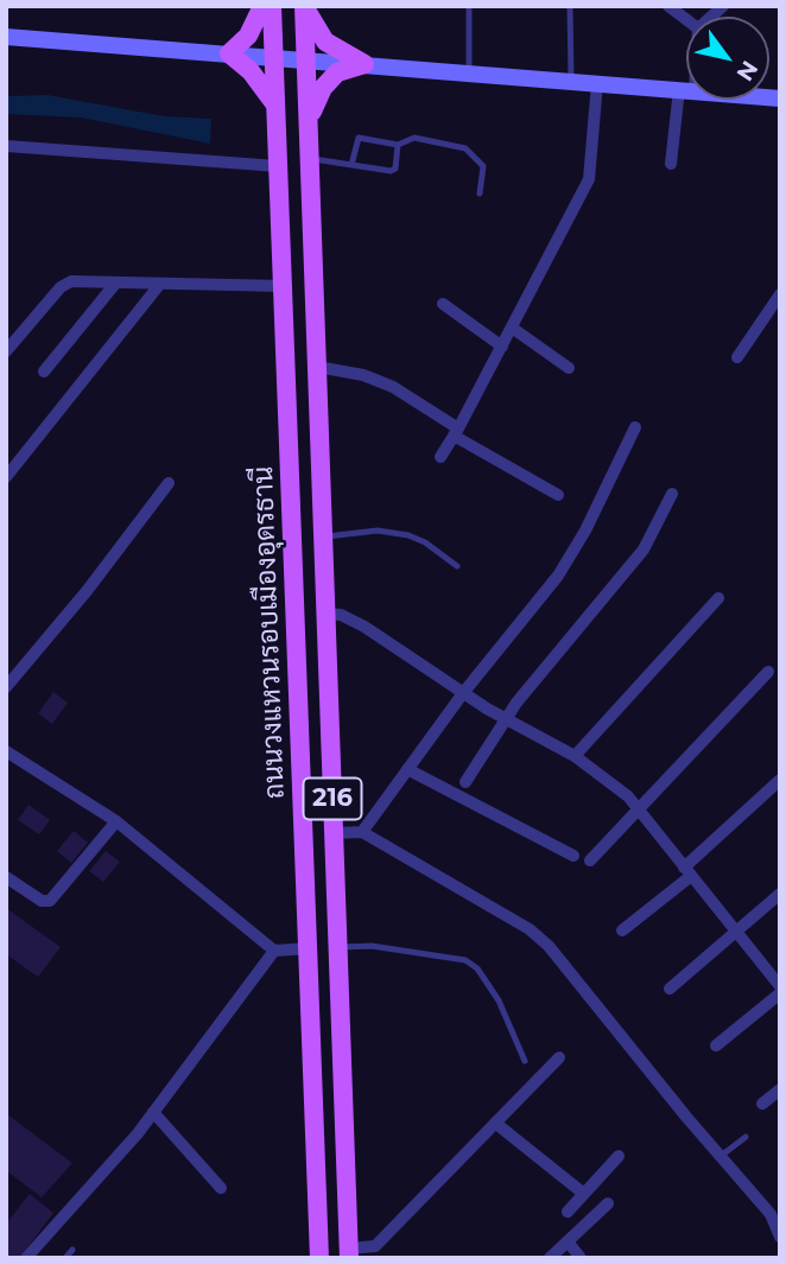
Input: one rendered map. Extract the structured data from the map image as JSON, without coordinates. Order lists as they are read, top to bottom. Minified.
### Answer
{"streets":{"main road":["ถนนวงแหวนรอบเมืองอุดรธานี","216"]},"north":"bottom right"}
